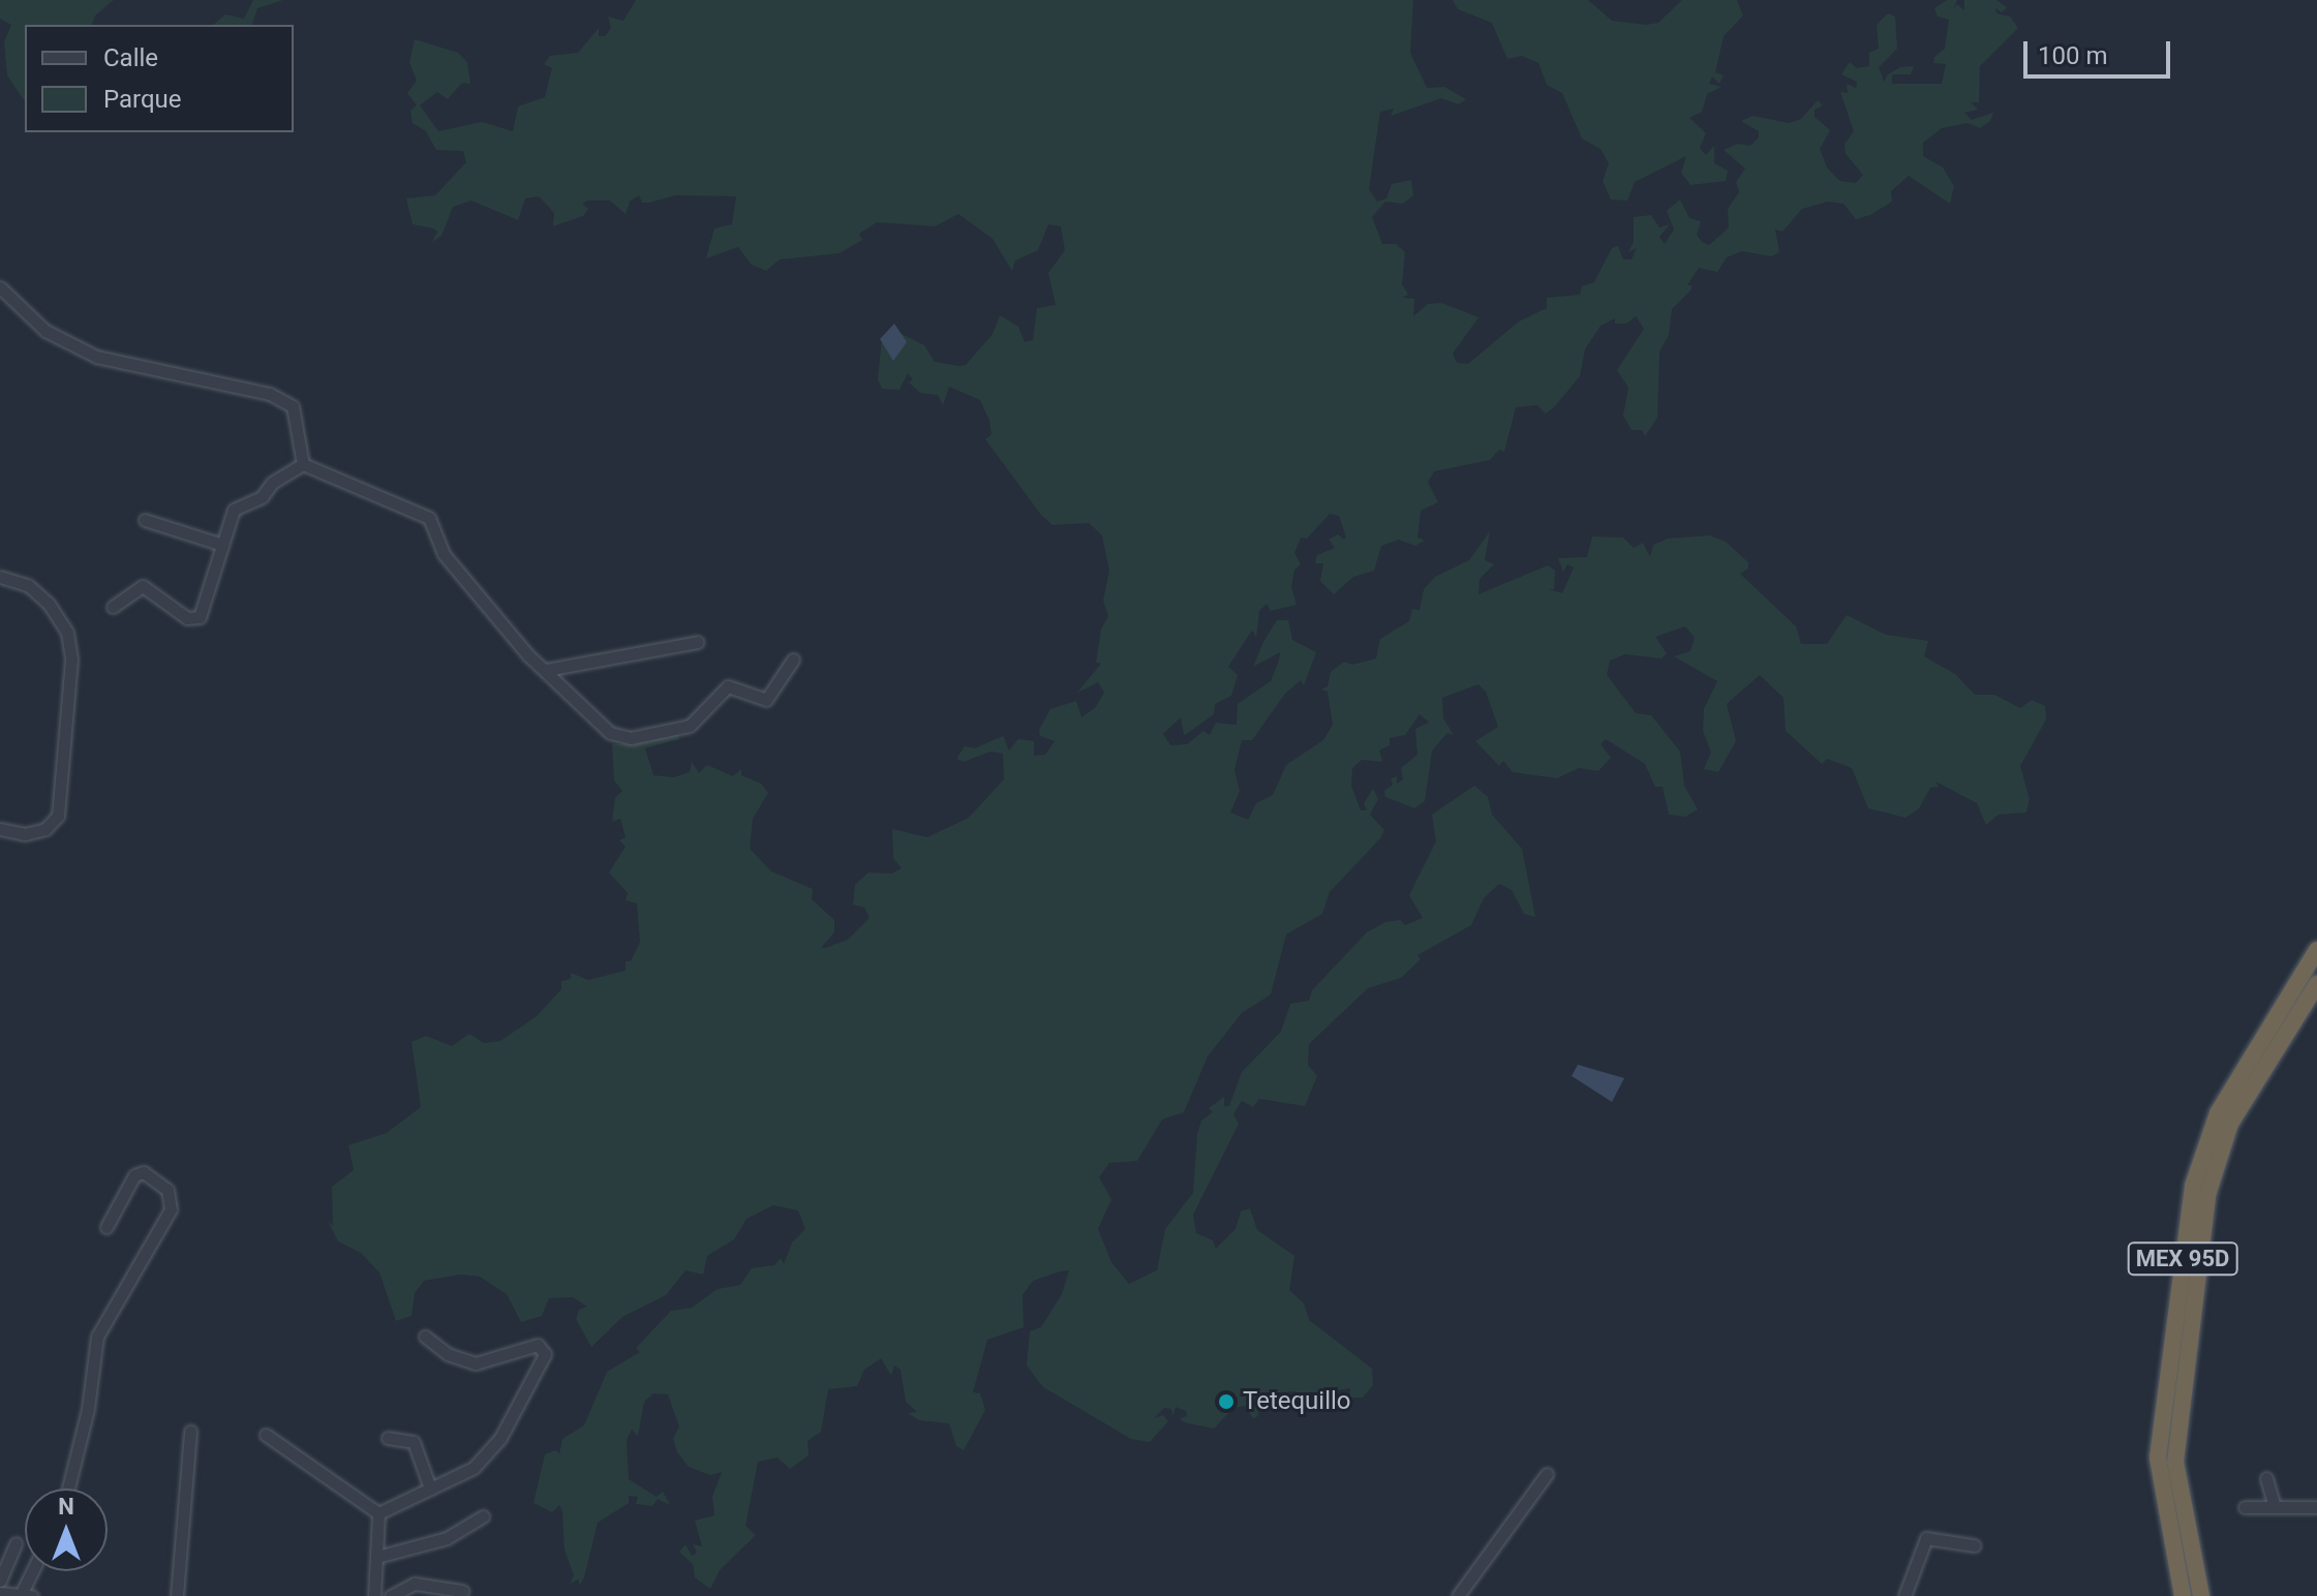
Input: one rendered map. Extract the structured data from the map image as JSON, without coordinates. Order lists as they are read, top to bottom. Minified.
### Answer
{"streets":{"highway":["MEX 95D"]},"places":["Tetequillo"],"legend":["Calle","Parque"],"scale_bar":"100 m","north":"top"}
